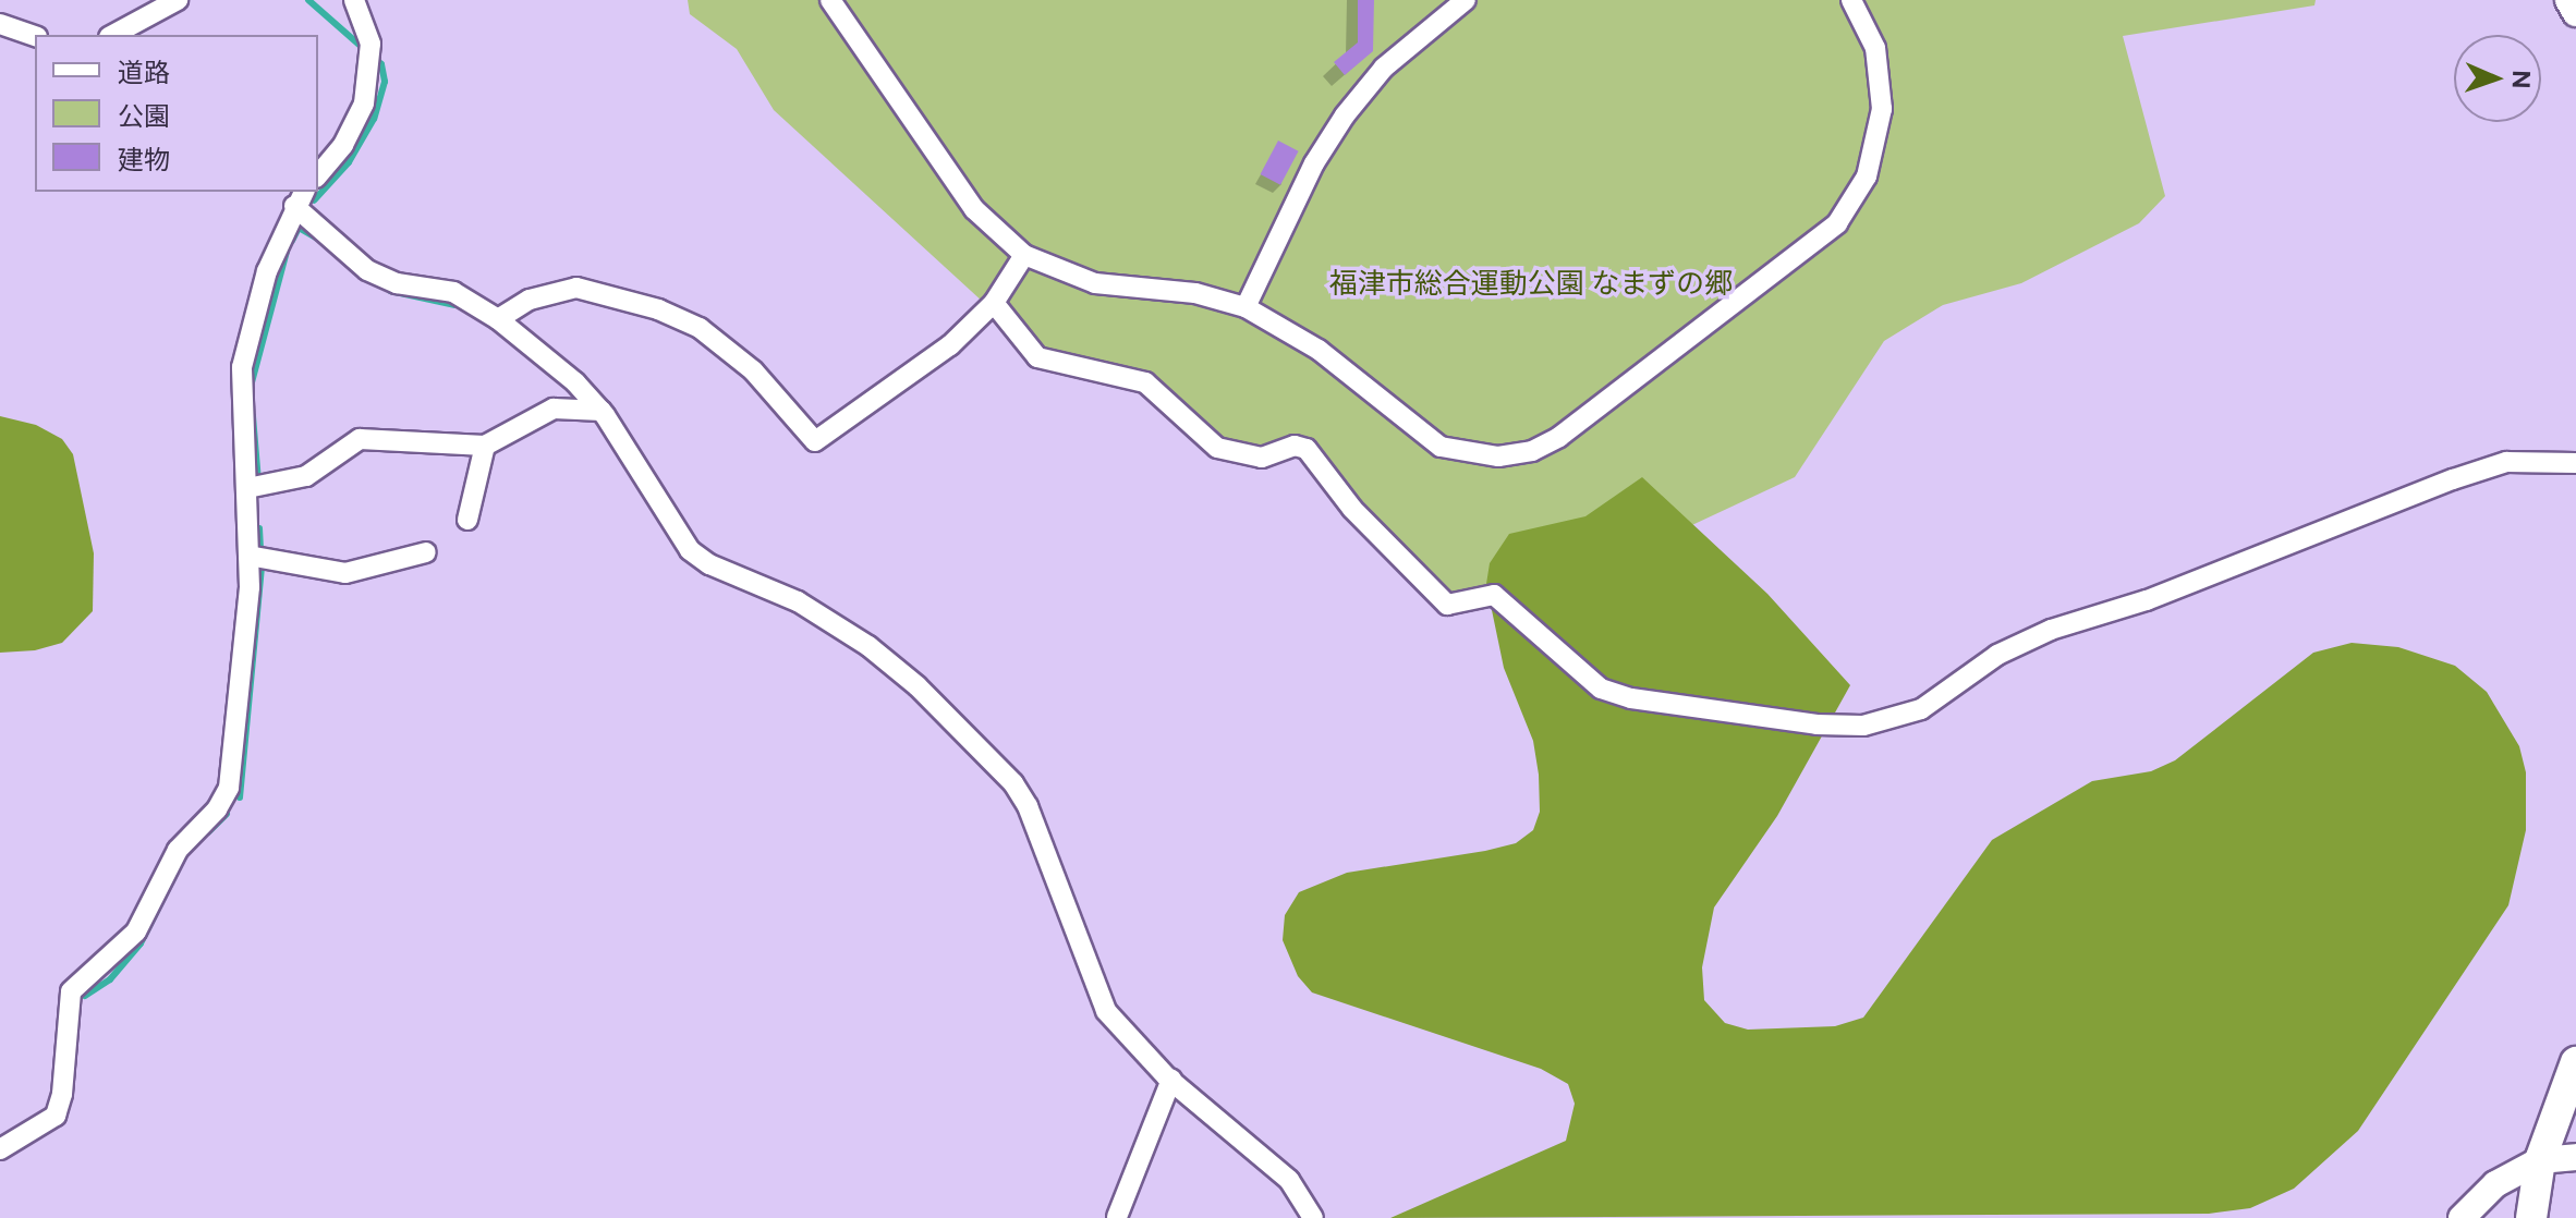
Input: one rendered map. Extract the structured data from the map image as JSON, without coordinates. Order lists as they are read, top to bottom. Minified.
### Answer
{"parks":["福津市総合運動公園 なまずの郷"],"legend":["道路","公園","建物"],"north":"right"}
